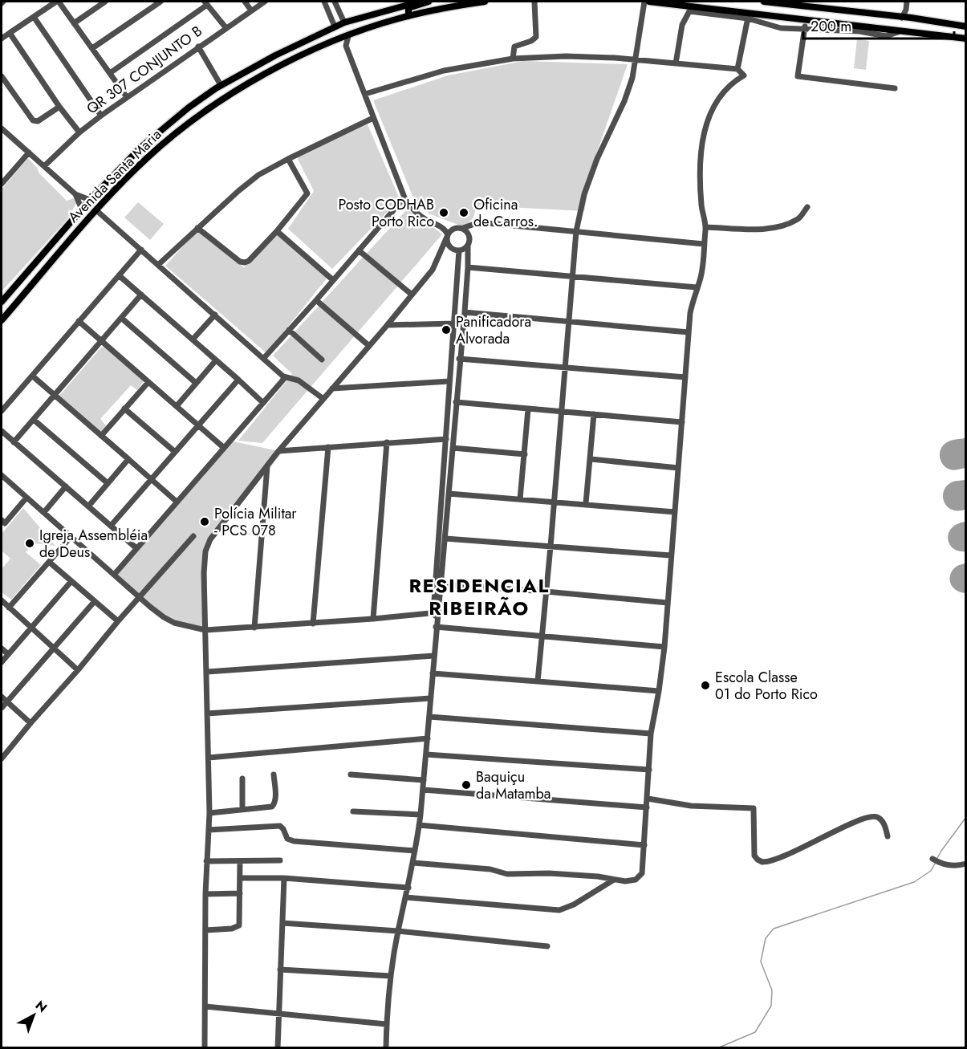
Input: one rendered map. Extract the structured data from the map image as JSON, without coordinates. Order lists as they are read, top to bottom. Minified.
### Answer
{"streets":{"main road":["Avenida Santa Maria"],"street":["QR 307 CONJUNTO B"]},"districts":["RESIDENCIAL RIBEIRÃO"],"places":["Posto CODHAB Porto Rico","Oficina de Carros.","Panificadora Alvorada","Polícia Militar - PCS 078","Igreja Assembléia de Deus","Escola Classe 01 do Porto Rico","Baquiçu da Matamba"],"scale_bar":"200 m","north":"top right"}
